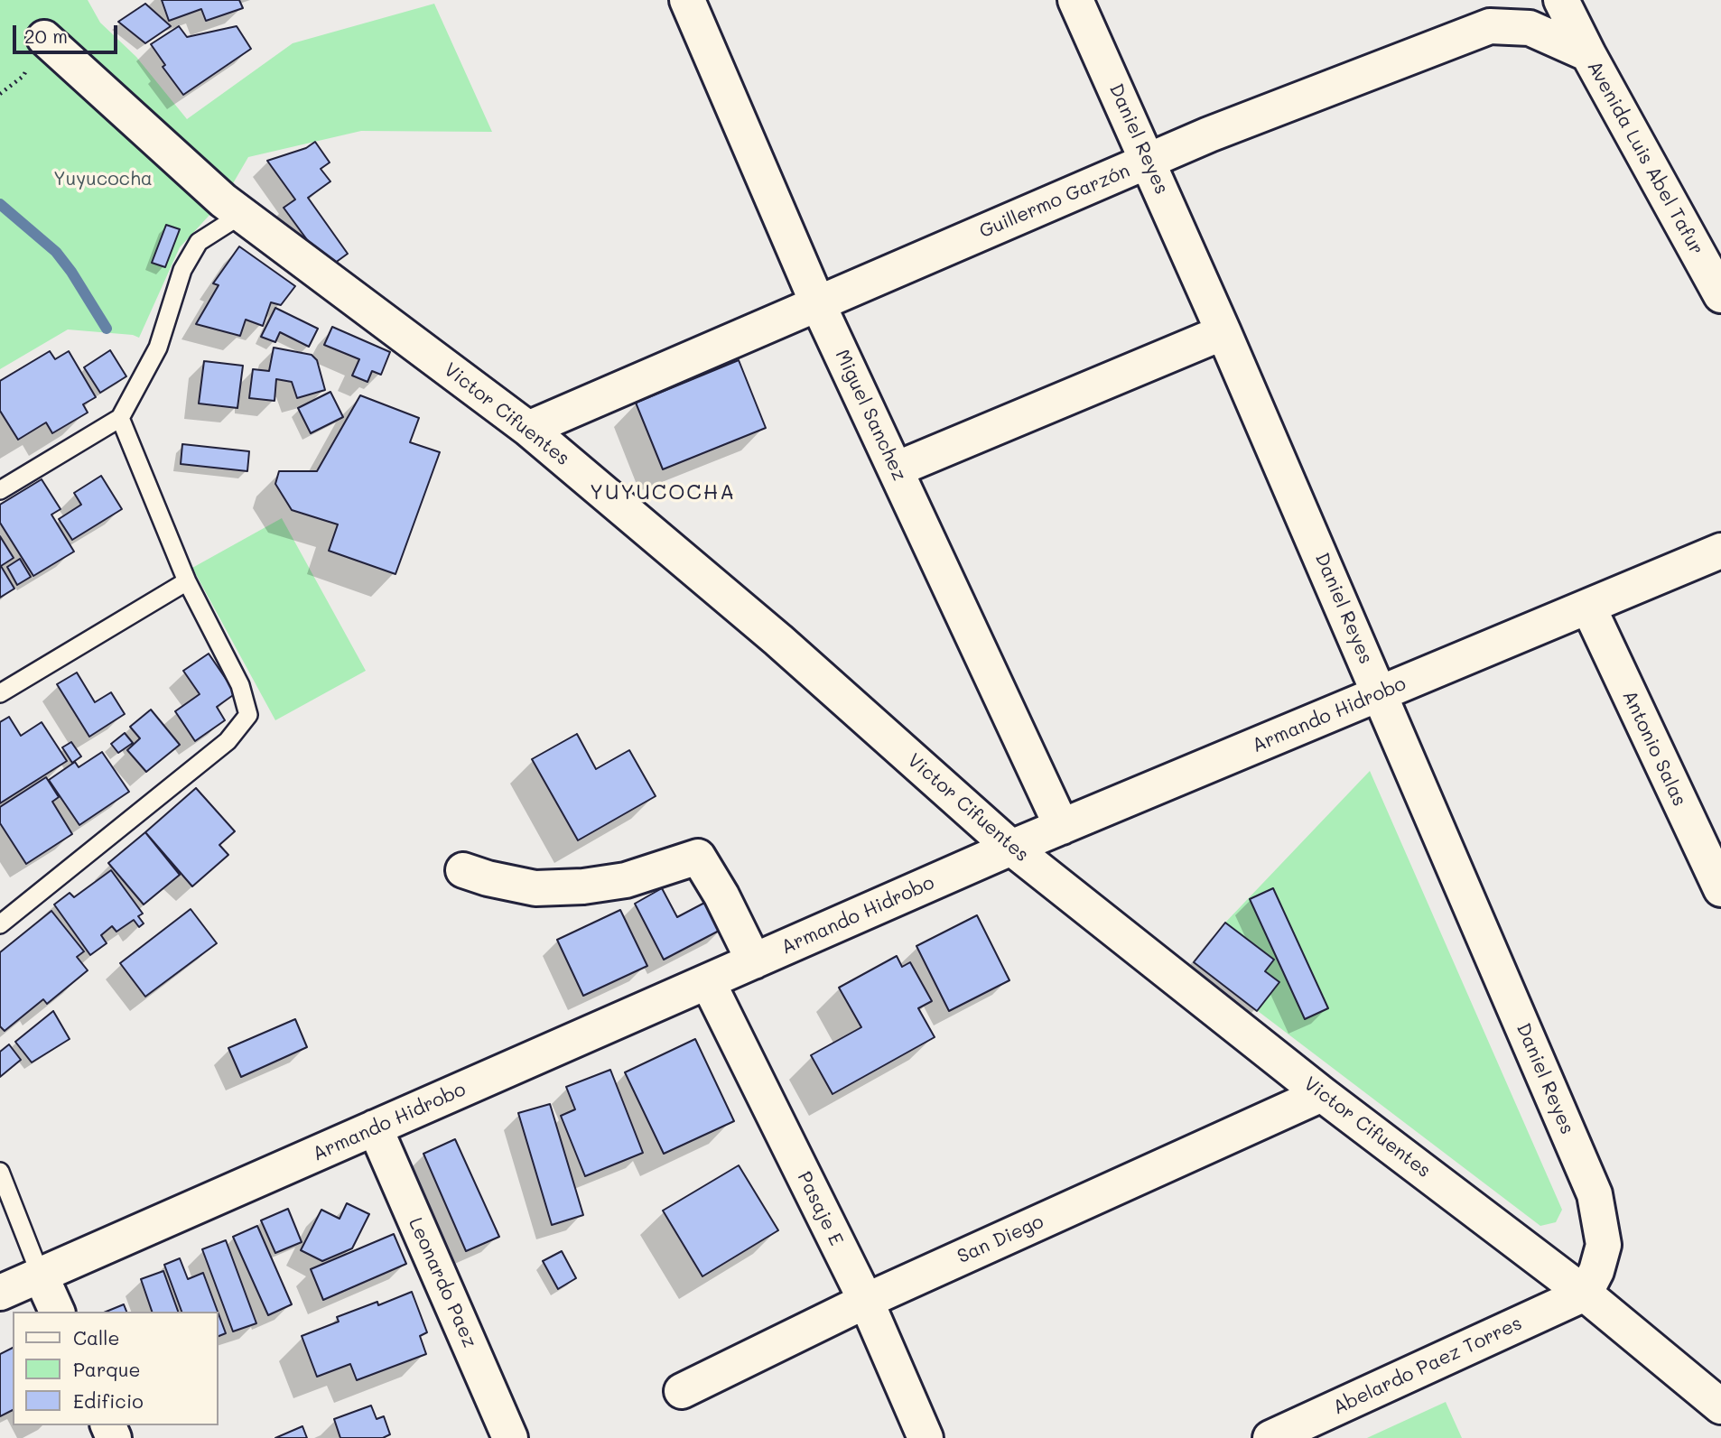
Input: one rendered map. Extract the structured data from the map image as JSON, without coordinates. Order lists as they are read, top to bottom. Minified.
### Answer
{"streets":{"street":["Daniel Reyes","Avenida Luis Abel Tafur","Guillermo Garzón","Victor Cifuentes","Miguel Sanchez","Armando Hidrobo","Antonio Salas","Pasaje E","San Diego","Leonardo Paez","Abelardo Paez Torres"]},"crossings":[["Daniel Reyes","Guillermo Garzón"],["Daniel Reyes","Victor Cifuentes"],["Daniel Reyes","Armando Hidrobo"],["Daniel Reyes","Abelardo Paez Torres"],["Avenida Luis Abel Tafur","Guillermo Garzón"],["Guillermo Garzón","Victor Cifuentes"],["Guillermo Garzón","Miguel Sanchez"],["Victor Cifuentes","Armando Hidrobo"],["Victor Cifuentes","San Diego"],["Victor Cifuentes","Abelardo Paez Torres"],["Miguel Sanchez","Armando Hidrobo"],["Armando Hidrobo","Antonio Salas"],["Armando Hidrobo","Pasaje E"],["Armando Hidrobo","Leonardo Paez"],["Pasaje E","San Diego"]],"districts":["YUYUCOCHA"],"parks":["Yuyucocha"],"legend":["Calle","Parque","Edificio"],"scale_bar":"20 m"}
